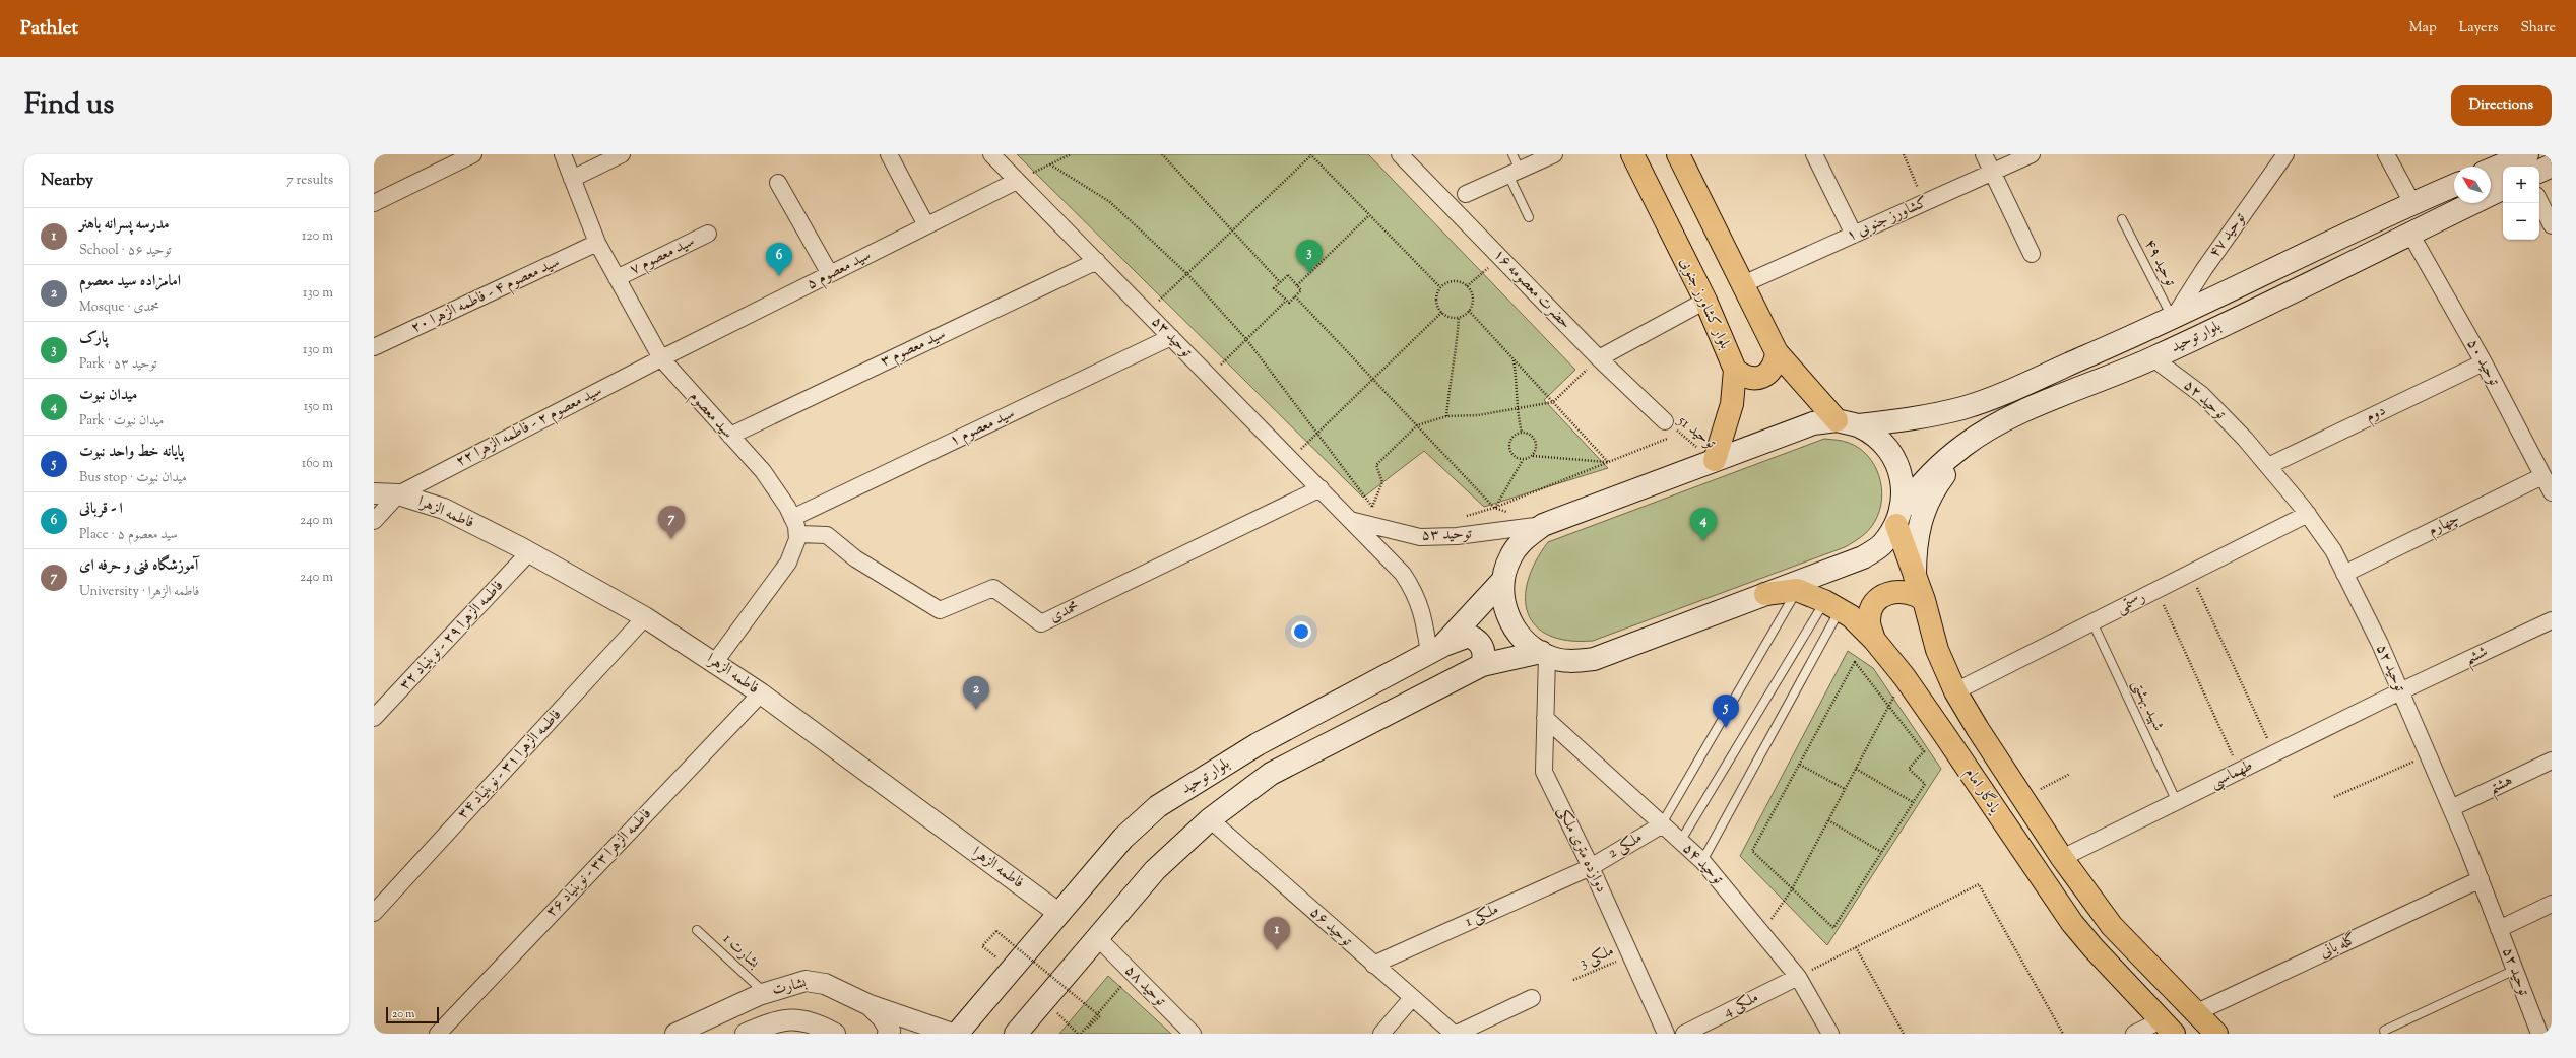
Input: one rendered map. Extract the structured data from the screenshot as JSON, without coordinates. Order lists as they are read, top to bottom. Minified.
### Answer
{"streets":{"main road":["بلوار کشاورز جنوبی","بلوار توحید","یادگار امام"],"street":["کشاورز جنوبی ۱","توحید ۴۷","سید معصوم ۷","سید معصوم ۵","حضرت معصومه ۱۶","سید معصوم ۴ - فاطمه الزهرا ۲۰","توحید ۵۳","سید معصوم ۳","توحید ۵۰","توحید ۵۲","دوم","سید معصوم","سید معصوم ۲ - فاطمه الزهرا ۲۲","سید معصوم ۱","فاطمه الزهرا","چهارم","رستمی","محمدی","فاطمه الزهرا ۲۹ - نوبنیاد ۳۲","ششم","فاطمه الزهرا ۳۱ - نوبنیاد ۳۴","طهماسبی","هشتم","ملکی 2","دوازده متری ملکی","فاطمه الزهرا ۳۳ - نوبنیاد ۳۶","توحید ۵۴","ملکی 1","توحید ۵۶","گله بانی","توحید ۵۸","بشارت","ملکی 4"],"lane":["توحید ۴۹","شهید بهشتی","بشارت 1"],"path":["توحید 51","ملکی 3"]},"crossings":[["توحید ۴۷","توحید ۴۹"],["توحید ۴۷","بلوار توحید"],["سید معصوم ۷","سید معصوم"],["توحید ۴۹","بلوار توحید"],["سید معصوم ۵","توحید ۵۳"],["سید معصوم ۵","سید معصوم"],["سید معصوم ۵","سید معصوم ۲ - فاطمه الزهرا ۲۲"],["حضرت معصومه ۱۶","توحید 51"],["سید معصوم ۴ - فاطمه الزهرا ۲۰","سید معصوم"],["بلوار کشاورز جنوبی","توحید 51"],["توحید ۵۳","بلوار توحید"],["توحید ۵۳","سید معصوم ۳"],["توحید ۵۳","سید معصوم ۱"],["توحید ۵۳","محمدی"],["بلوار توحید","توحید ۵۰"],["بلوار توحید","توحید ۵۲"],["بلوار توحید","فاطمه الزهرا"],["بلوار توحید","یادگار امام"],["بلوار توحید","دوازده متری ملکی"],["سید معصوم ۳","سید معصوم"],["توحید ۵۰","دوم"],["توحید ۵۰","چهارم"],["توحید ۵۲","دوم"],["توحید ۵۲","چهارم"],["توحید ۵۲","رستمی"],["توحید ۵۲","ششم"],["توحید ۵۲","طهماسبی"],["توحید ۵۲","هشتم"],["توحید ۵۲","گله بانی"],["سید معصوم","سید معصوم ۲ - فاطمه الزهرا ۲۲"],["سید معصوم","سید معصوم ۱"],["سید معصوم","محمدی"],["سید معصوم ۲ - فاطمه الزهرا ۲۲","فاطمه الزهرا"],["فاطمه الزهرا","فاطمه الزهرا ۲۹ - نوبنیاد ۳۲"],["فاطمه الزهرا","فاطمه الزهرا ۳۱ - نوبنیاد ۳۴"],["فاطمه الزهرا","فاطمه الزهرا ۳۳ - نوبنیاد ۳۶"],["رستمی","شهید بهشتی"],["رستمی","یادگار امام"],["ششم","طهماسبی"],["شهید بهشتی","طهماسبی"],["طهماسبی","یادگار امام"],["یادگار امام","گله بانی"],["ملکی 2","دوازده متری ملکی"],["ملکی 2","توحید ۵۴"],["ملکی 2","ملکی 1"],["دوازده متری ملکی","توحید ۵۴"],["دوازده متری ملکی","ملکی 1"],["دوازده متری ملکی","ملکی 3"],["توحید ۵۴","ملکی 4"],["ملکی 1","توحید ۵۶"],["بشارت 1","بشارت"]],"scale_bar":"20 m","north":"top left","page":{"header":"Pathlet","nav":["Map","Layers","Share"],"title":"Find us","buttons":"Directions","heading":["Nearby","7 results"],"map_buttons":["+","−"],"list":[{"mark":"1","name":"مدرسه پسرانه باهنر","note":"School · توحید ۵۶","value":"120 m"},{"mark":"2","name":"امامزاده سید معصوم","note":"Mosque · محمدی","value":"130 m"},{"mark":"3","name":"پارک","note":"Park · توحید ۵۳","value":"130 m"},{"mark":"4","name":"میدان نبوت","note":"Park · میدان نبوت","value":"150 m"},{"mark":"5","name":"پایانه خط واحد نبوت","note":"Bus stop · میدان نبوت","value":"160 m"},{"mark":"6","name":"ا - قربانی","note":"Place · سید معصوم ۵","value":"240 m"},{"mark":"7","name":"آموزشگاه فنی و حرفه ای","note":"University · فاطمه الزهرا","value":"240 m"}],"pins":["3","6","7","4","2","5","1"],"scale":"20 m"}}
